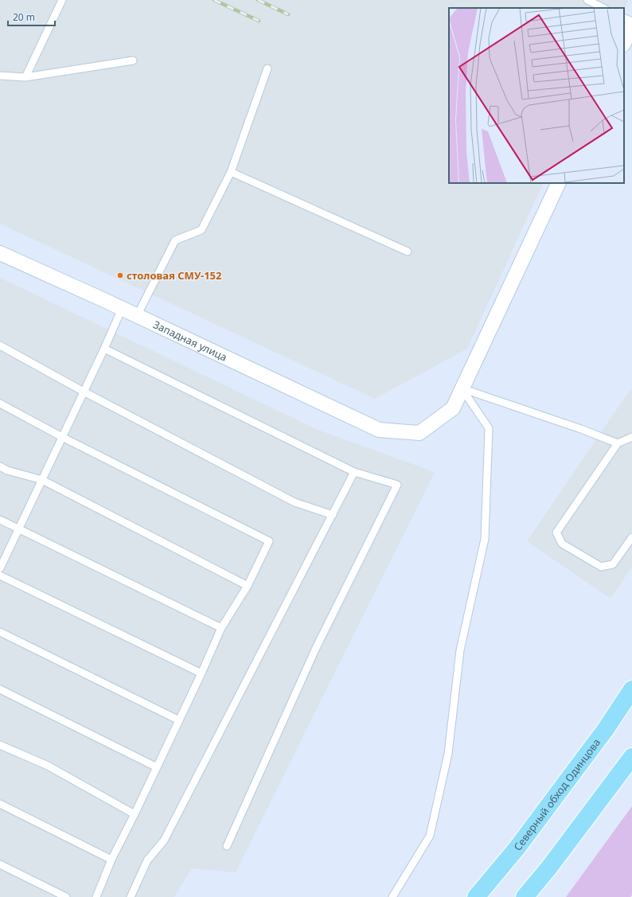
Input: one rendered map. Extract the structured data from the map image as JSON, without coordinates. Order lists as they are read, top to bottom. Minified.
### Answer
{"streets":{"highway":["Северный обход Одинцова"],"street":["Западная улица"]},"places":["столовая СМУ-152"],"scale_bar":"20 m"}
